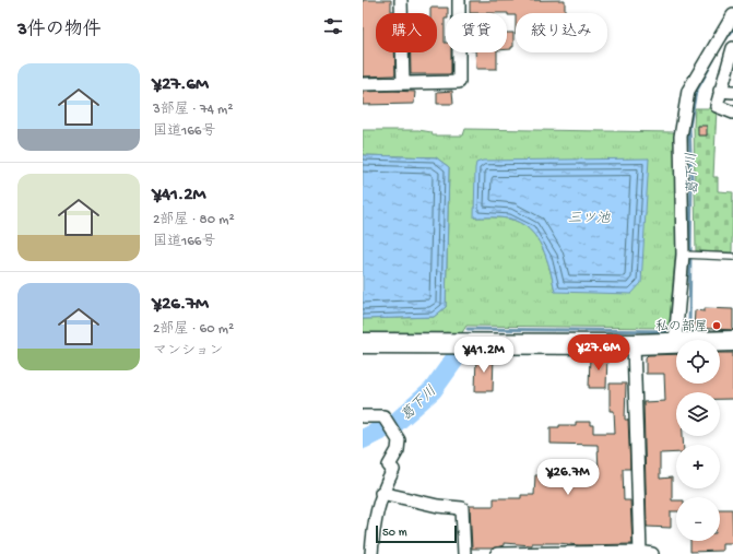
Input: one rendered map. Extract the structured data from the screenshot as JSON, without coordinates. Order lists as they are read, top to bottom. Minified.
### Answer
{"water":["葛下川","三ツ池"],"places":["私の部屋"],"scale_bar":"50 m","page":{"heading":"3件の物件","chip":["購入","賃貸","絞り込み"],"list":[{"name":"¥27.6M","note":"3部屋 · 74 m² · 国道166号"},{"name":"¥41.2M","note":"2部屋 · 80 m² · 国道166号"},{"name":"¥26.7M","note":"2部屋 · 60 m² · マンション"}],"price":["¥27.6M","¥41.2M","¥26.7M"],"map_buttons":["+","−"],"scale":"50 m"}}
